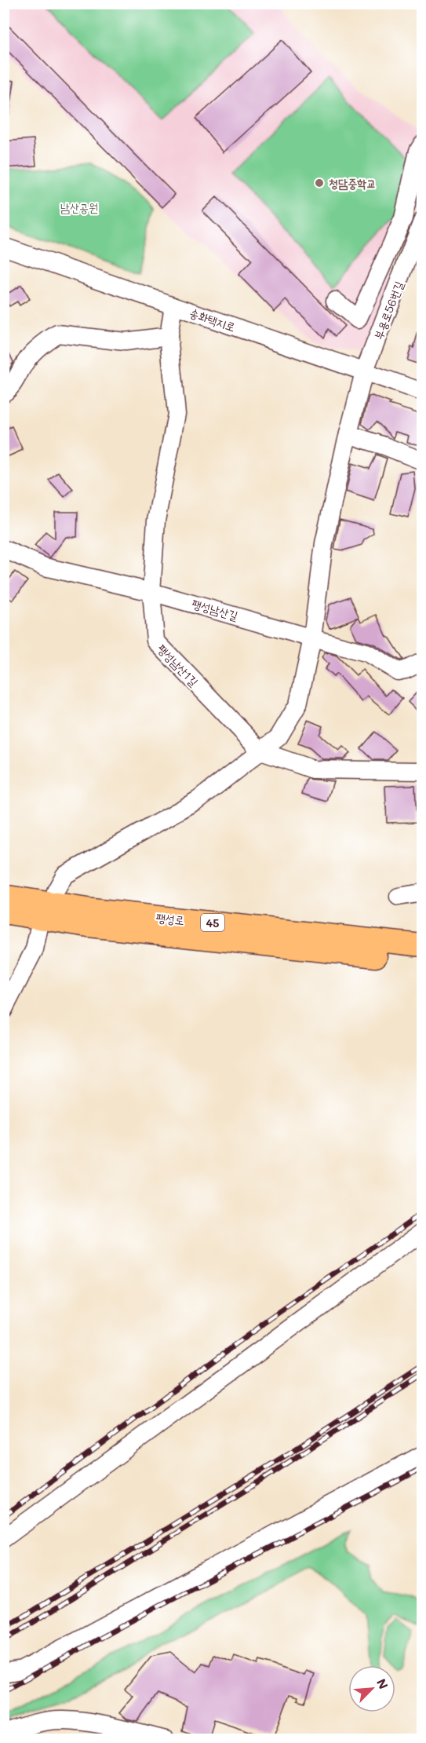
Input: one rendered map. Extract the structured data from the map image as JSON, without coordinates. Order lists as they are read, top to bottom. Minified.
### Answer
{"streets":{"main road":["팽성로","45"],"street":["부용로56번길","송화택지로","팽성남산길","팽성남산1길"]},"crossings":[["부용로56번길","송화택지로"],["부용로56번길","팽성남산길"],["부용로56번길","팽성남산1길"],["송화택지로","팽성남산1길"],["팽성남산길","팽성남산1길"]],"parks":["남산공원"],"places":["청담중학교"],"north":"top right"}
